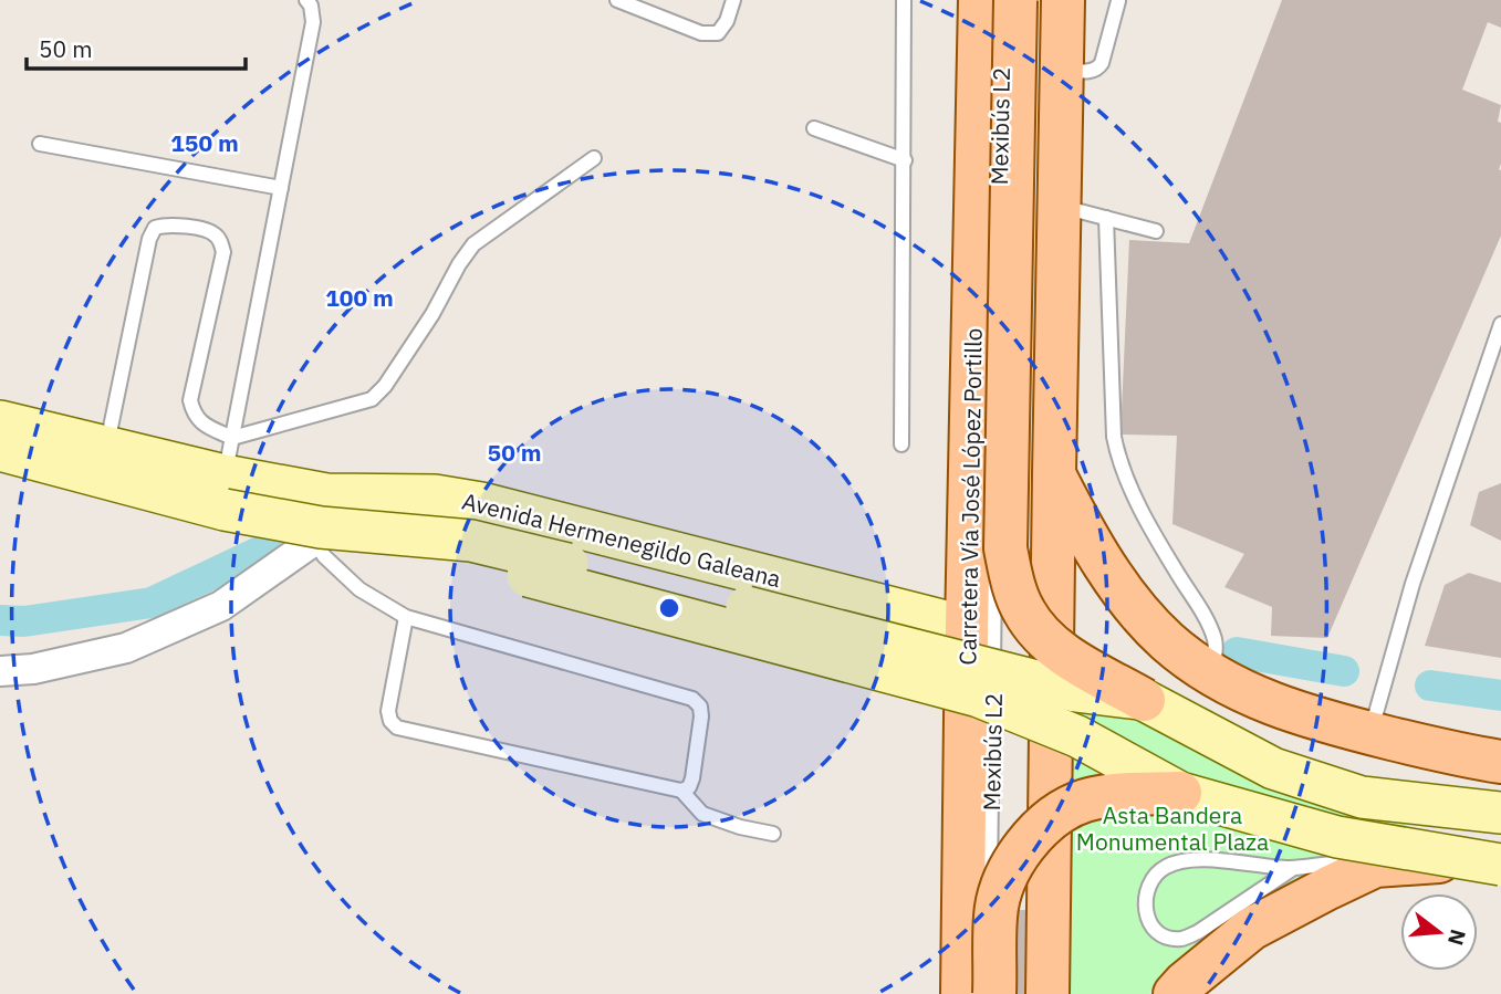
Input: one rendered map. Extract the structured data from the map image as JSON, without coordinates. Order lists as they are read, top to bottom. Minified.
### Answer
{"streets":{"main road":["Carretera Vía José López Portillo"],"street":["Avenida Hermenegildo Galeana"],"lane":["Mexibús L2"]},"crossings":[["Carretera Vía José López Portillo","Avenida Hermenegildo Galeana"]],"parks":["Asta Bandera Monumental Plaza"],"scale_bar":"50 m","north":"right","rings":["150 m","100 m","50 m"]}
